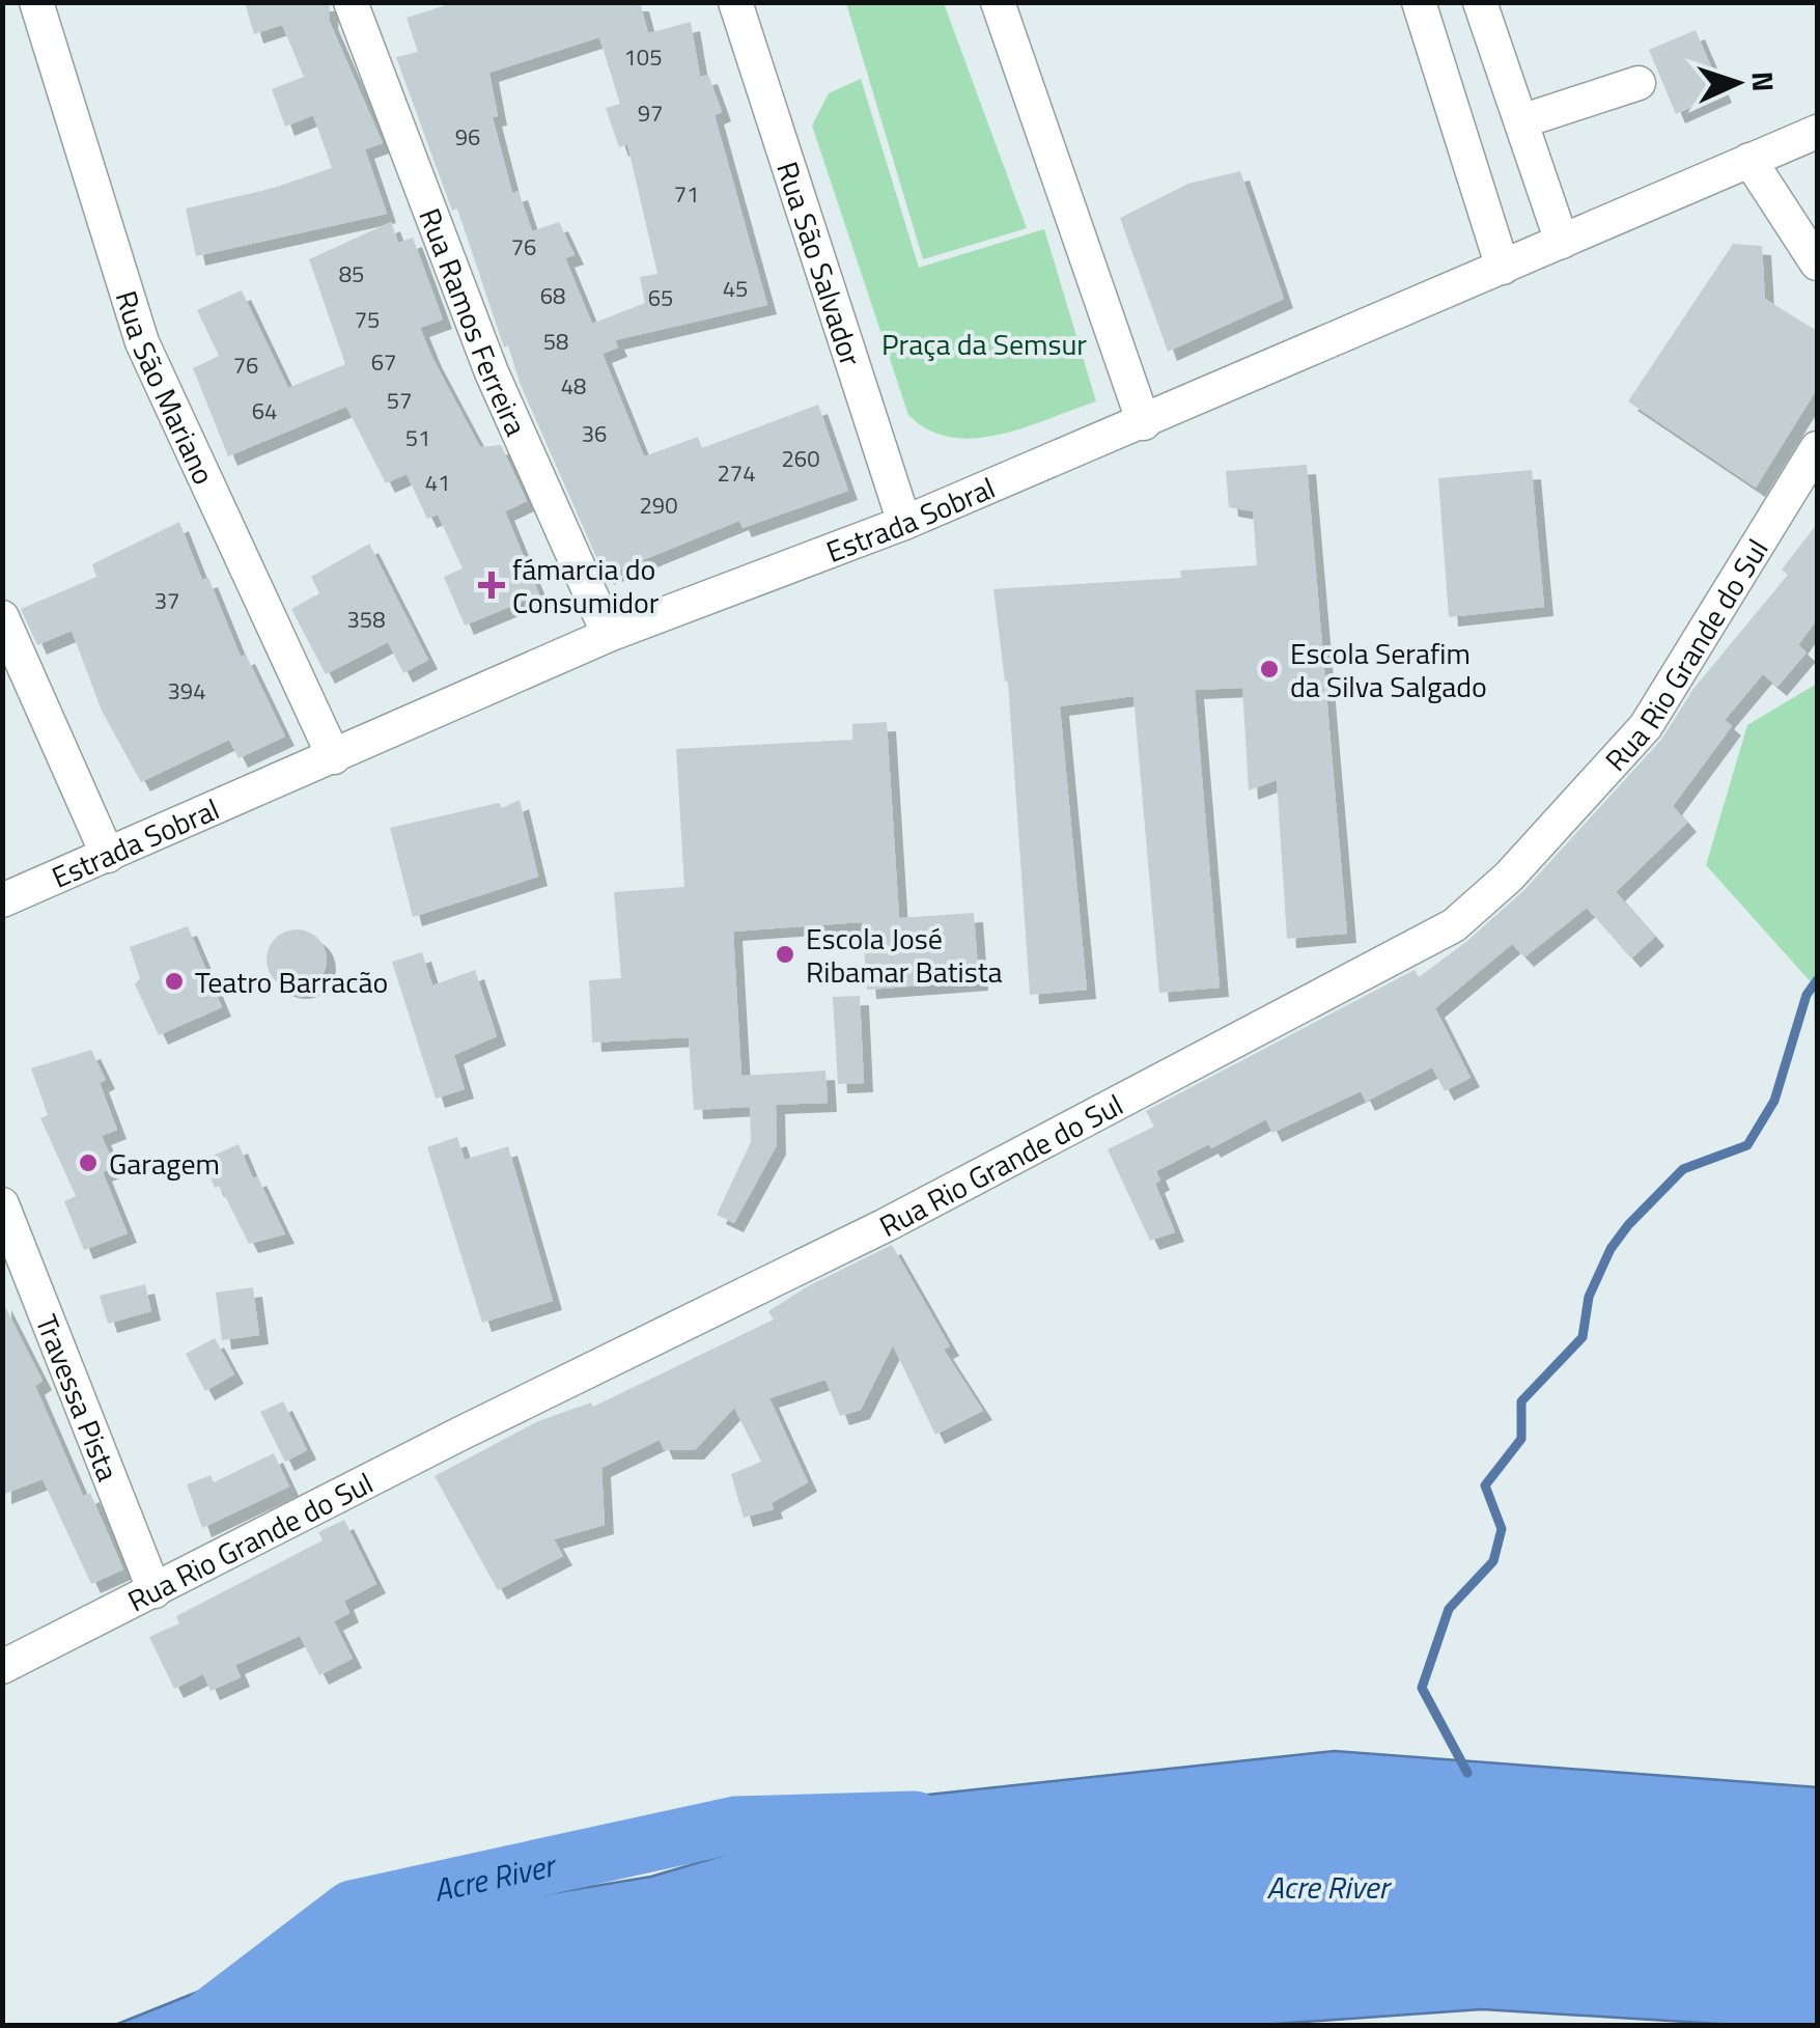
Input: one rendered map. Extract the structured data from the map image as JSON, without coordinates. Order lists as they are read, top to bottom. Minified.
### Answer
{"streets":{"street":["Rua São Salvador","Rua Ramos Ferreira","Rua São Mariano","Estrada Sobral","Rua Rio Grande do Sul","Travessa Pista"]},"crossings":[["Rua São Salvador","Estrada Sobral"],["Rua Ramos Ferreira","Estrada Sobral"],["Rua São Mariano","Estrada Sobral"],["Rua Rio Grande do Sul","Travessa Pista"]],"water":["Acre River"],"parks":["Praça da Semsur"],"places":{"health":["fámarcia do Consumidor"],"other":["Escola Serafim da Silva Salgado","Escola José Ribamar Batista","Teatro Barracão","Garagem"]},"house_numbers":["105","97","96","71","76","85","45","68","65","75","58","67","76","48","57","64","36","51","260","274","41","290","37","358","394"],"north":"right"}
